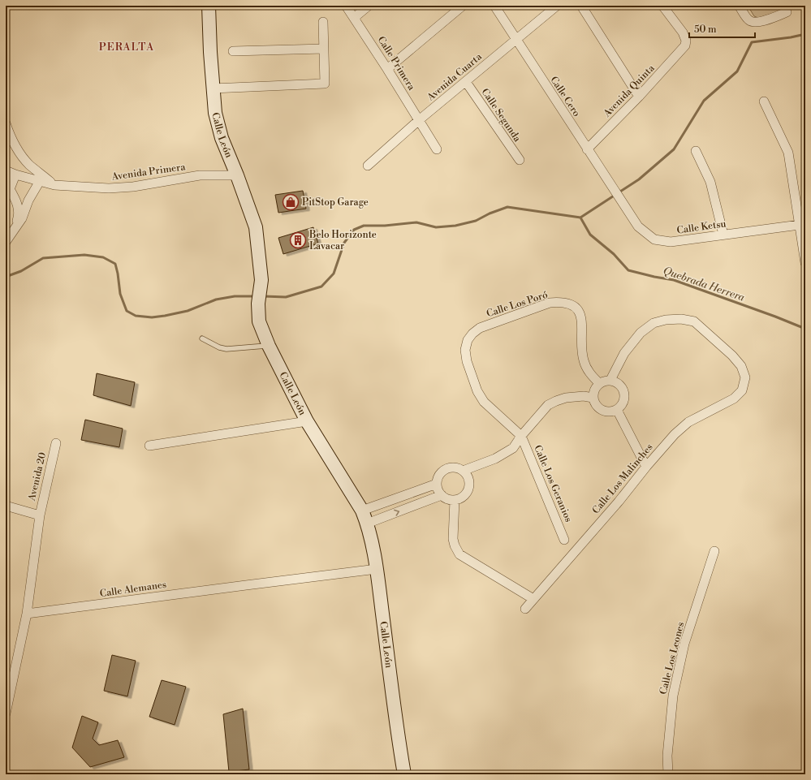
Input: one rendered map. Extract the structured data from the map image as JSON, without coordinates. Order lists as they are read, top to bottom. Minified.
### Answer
{"streets":{"main road":["Calle León"],"street":["Calle Primera","Avenida Cuarta","Avenida Quinta","Calle Cero","Calle Segunda","Avenida Primera","Calle Ketsu","Calle Los Poró","Avenida 20","Calle Los Malinches","Calle Los Geranios","Calle Alemanes","Calle Los Leones"]},"crossings":[["Calle Primera","Avenida Cuarta"],["Avenida Cuarta","Calle Cero"],["Avenida Cuarta","Calle Segunda"],["Avenida Quinta","Calle Cero"],["Calle Cero","Calle Ketsu"],["Calle León","Avenida Primera"],["Calle León","Calle Alemanes"],["Calle Los Poró","Calle Los Malinches"],["Calle Los Poró","Calle Los Geranios"]],"districts":["PERALTA"],"water":["Quebrada Herrera"],"places":{"shop":["PitStop Garage"],"building":["Belo Horizonte Lavacar"]},"scale_bar":"50 m"}
